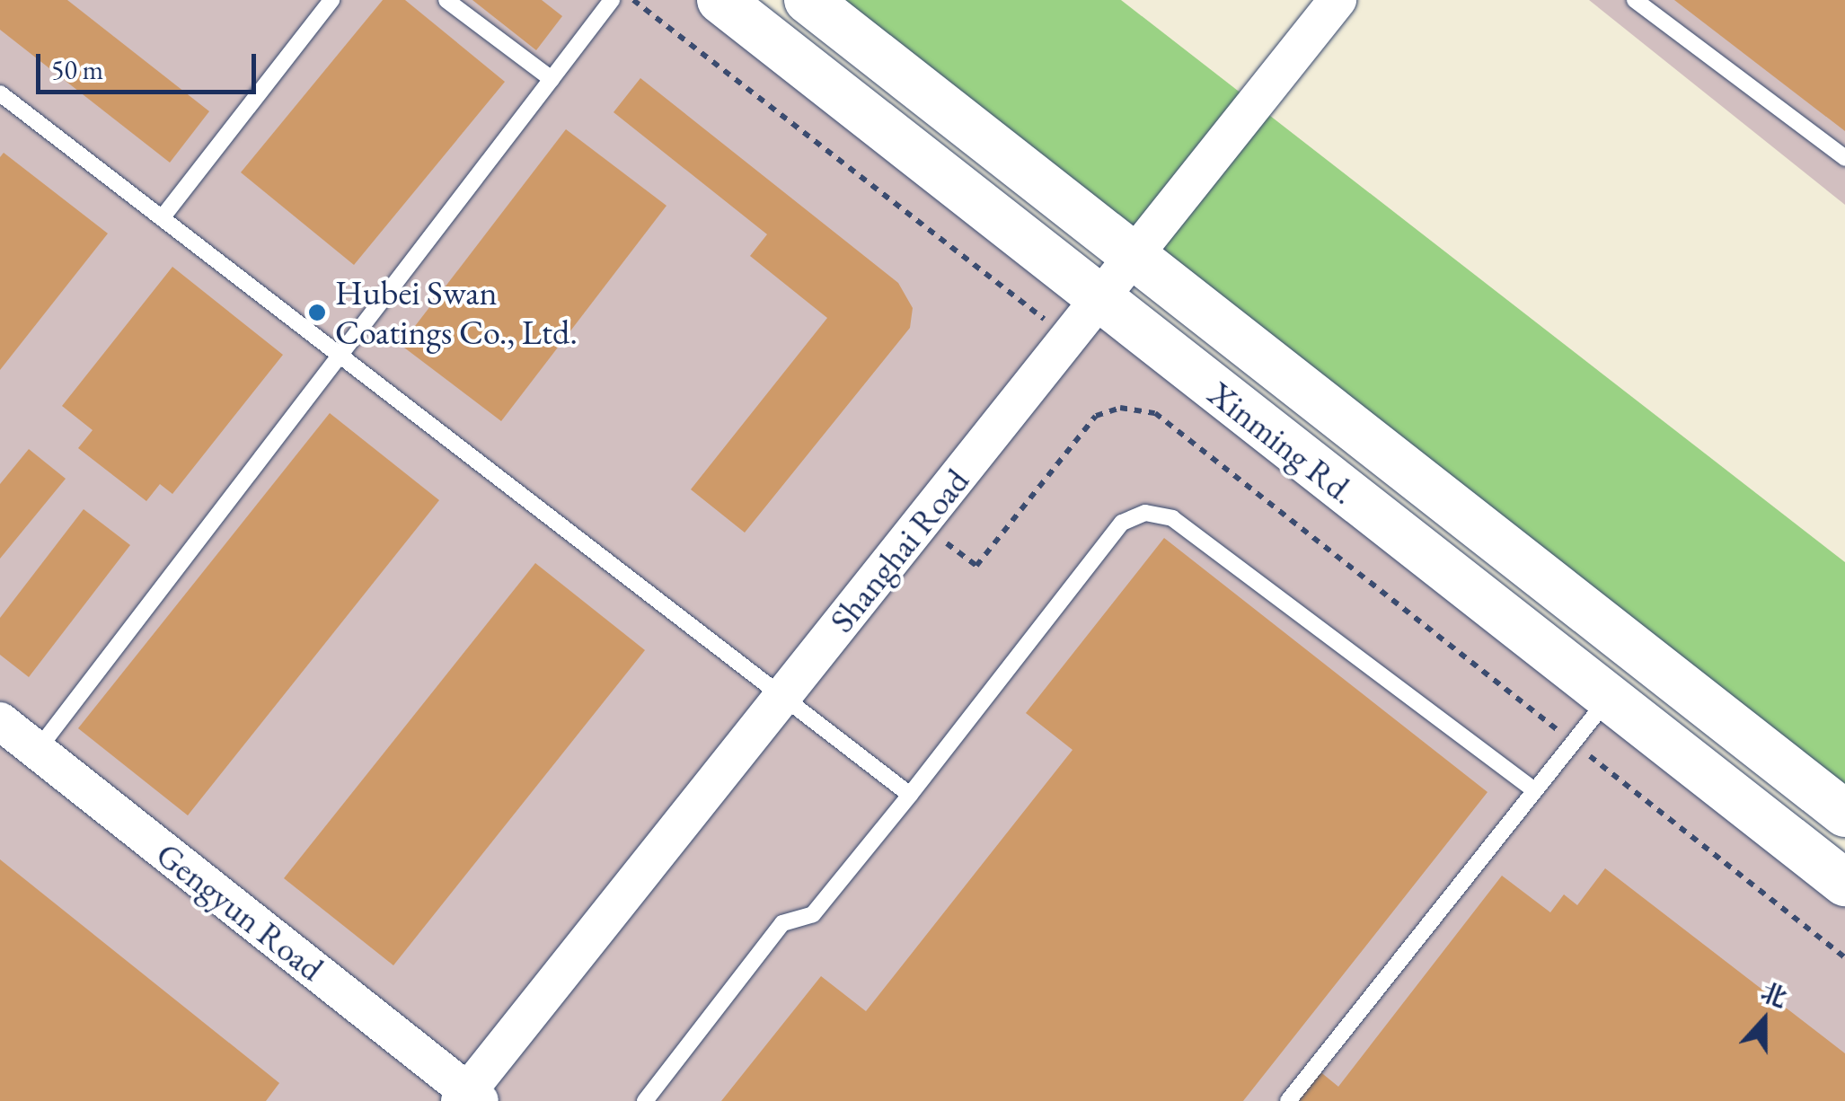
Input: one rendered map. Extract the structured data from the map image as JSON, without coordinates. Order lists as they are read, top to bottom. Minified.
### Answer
{"streets":{"main road":["Xinming Rd."],"street":["Shanghai Road","Gengyun Road"]},"crossings":[["Xinming Rd.","Shanghai Road"],["Shanghai Road","Gengyun Road"]],"places":["Hubei Swan Coatings Co., Ltd."],"scale_bar":"50 m","north":"top"}
